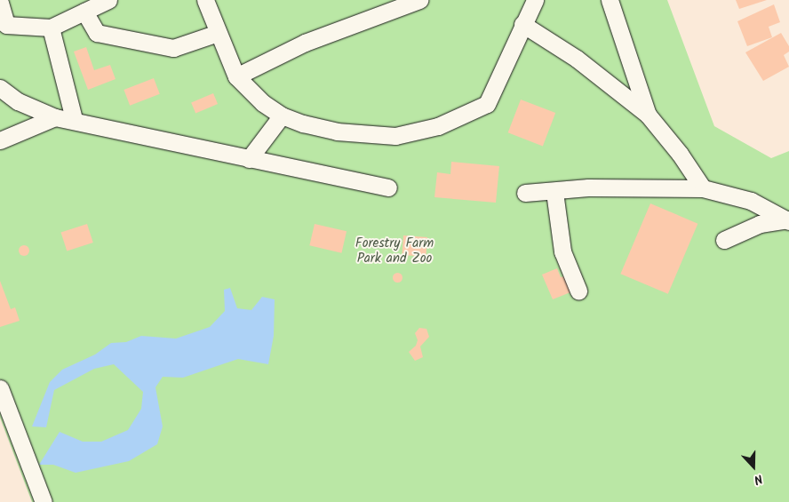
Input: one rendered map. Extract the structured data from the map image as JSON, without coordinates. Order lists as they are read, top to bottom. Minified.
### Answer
{"parks":["Forestry Farm Park and Zoo"],"north":"bottom"}
